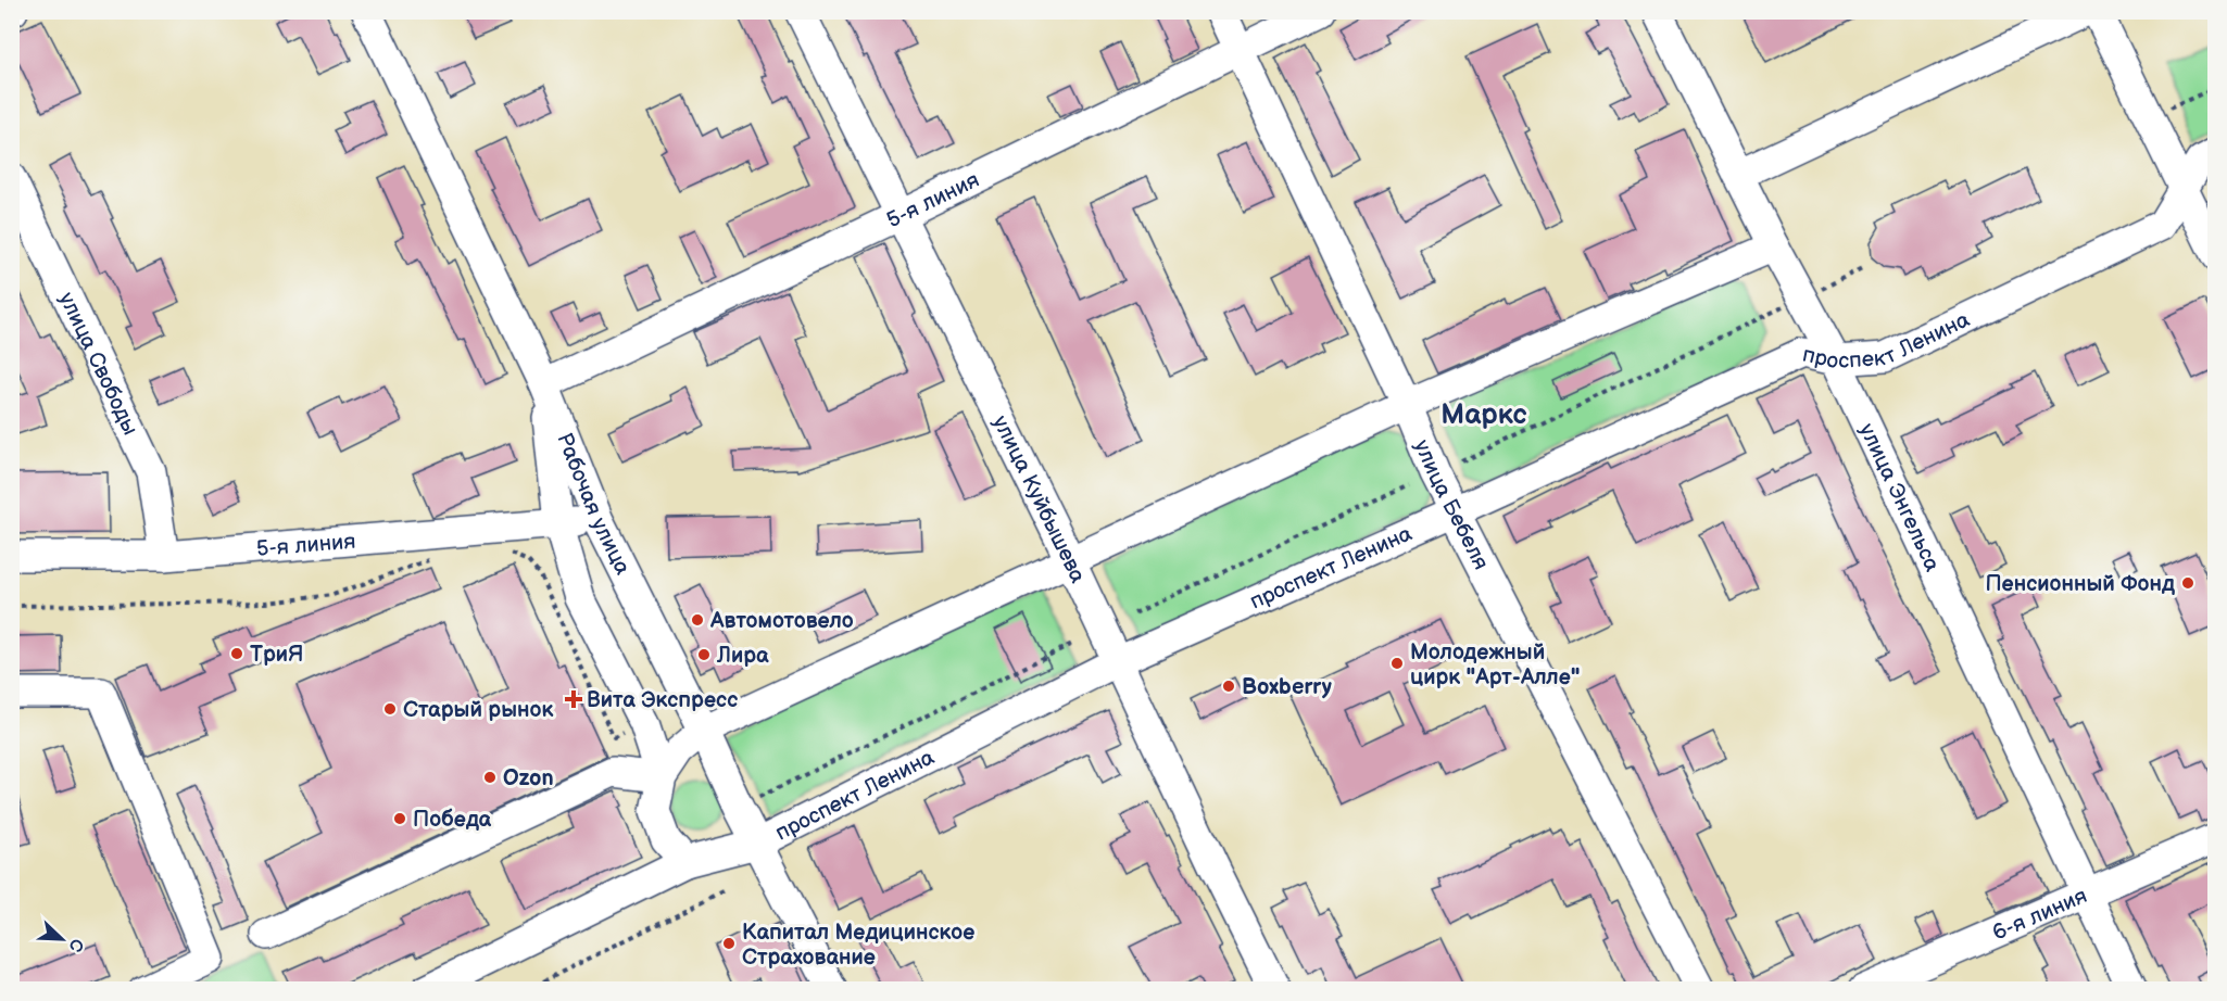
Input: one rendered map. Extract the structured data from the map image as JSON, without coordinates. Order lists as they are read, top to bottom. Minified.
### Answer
{"streets":{"street":["5-я линия","проспект Ленина","улица Свободы","улица Энгельса","улица Куйбышева","Рабочая улица","улица Бебеля","6-я линия"]},"crossings":[["5-я линия","улица Свободы"],["5-я линия","улица Куйбышева"],["5-я линия","Рабочая улица"],["5-я линия","улица Бебеля"],["проспект Ленина","улица Энгельса"],["проспект Ленина","улица Куйбышева"],["проспект Ленина","Рабочая улица"],["проспект Ленина","улица Бебеля"],["улица Энгельса","6-я линия"]],"districts":["Маркс"],"places":{"other":["Пенсионный Фонд","Автомотовело","ТриЯ","Лира","Молодежный цирк \"Арт-Алле\"","Boxberry","Старый рынок","Ozon","Победа","Капитал Медицинское Страхование"],"health":["Вита Экспресс"]},"north":"bottom right"}
